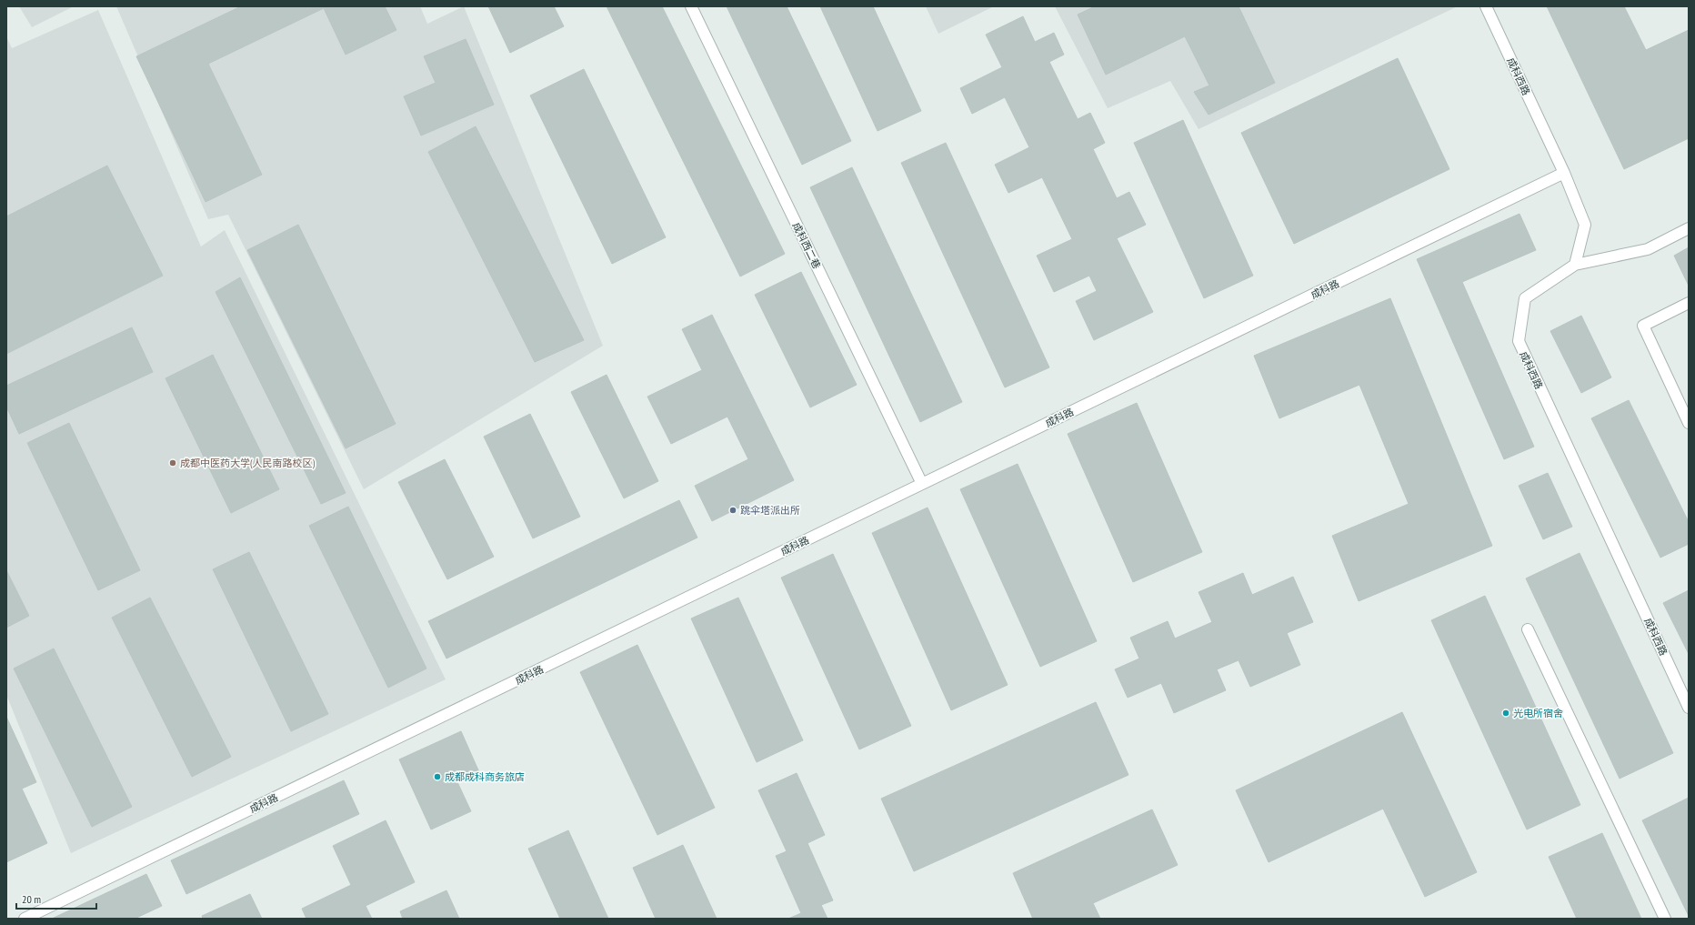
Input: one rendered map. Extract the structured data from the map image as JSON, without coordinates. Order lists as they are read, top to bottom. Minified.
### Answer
{"streets":{"street":["成科西路","成科西二巷","成科路"]},"crossings":[["成科西路","成科路"],["成科西二巷","成科路"]],"places":["成都中医药大学(人民南路校区)","跳伞塔派出所","光电所宿舍","成都成科商务旅店"],"scale_bar":"20 m"}
